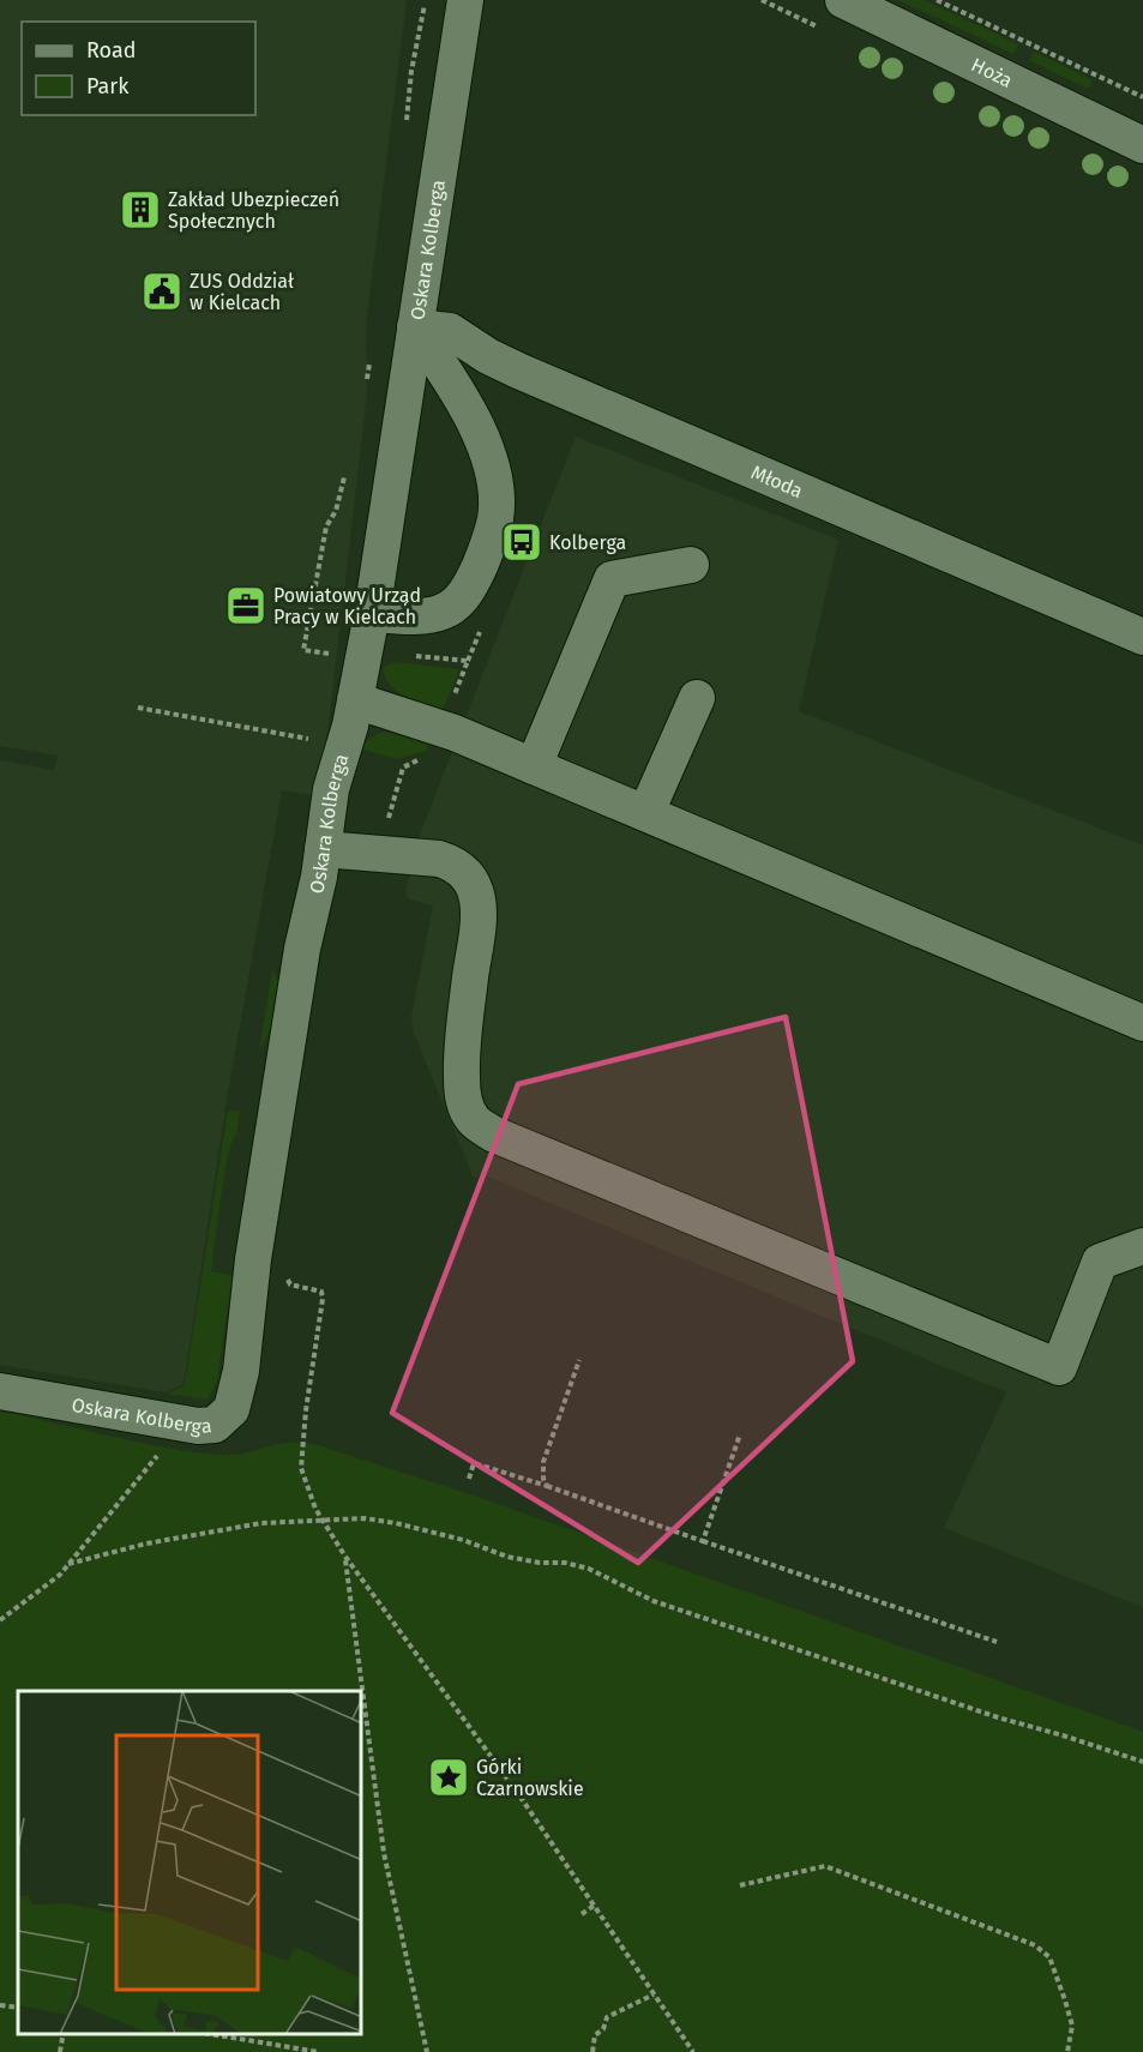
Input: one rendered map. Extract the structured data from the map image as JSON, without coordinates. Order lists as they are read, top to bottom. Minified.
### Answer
{"streets":{"street":["Hoża","Oskara Kolberga","Młoda"]},"crossings":[["Oskara Kolberga","Młoda"]],"places":{"building":["Zakład Ubezpieczeń Społecznych"],"public building":["ZUS Oddział w Kielcach"],"bus stop":["Kolberga"],"office":["Powiatowy Urząd Pracy w Kielcach"],"place":["Górki Czarnowskie"]},"legend":["Road","Park"]}
